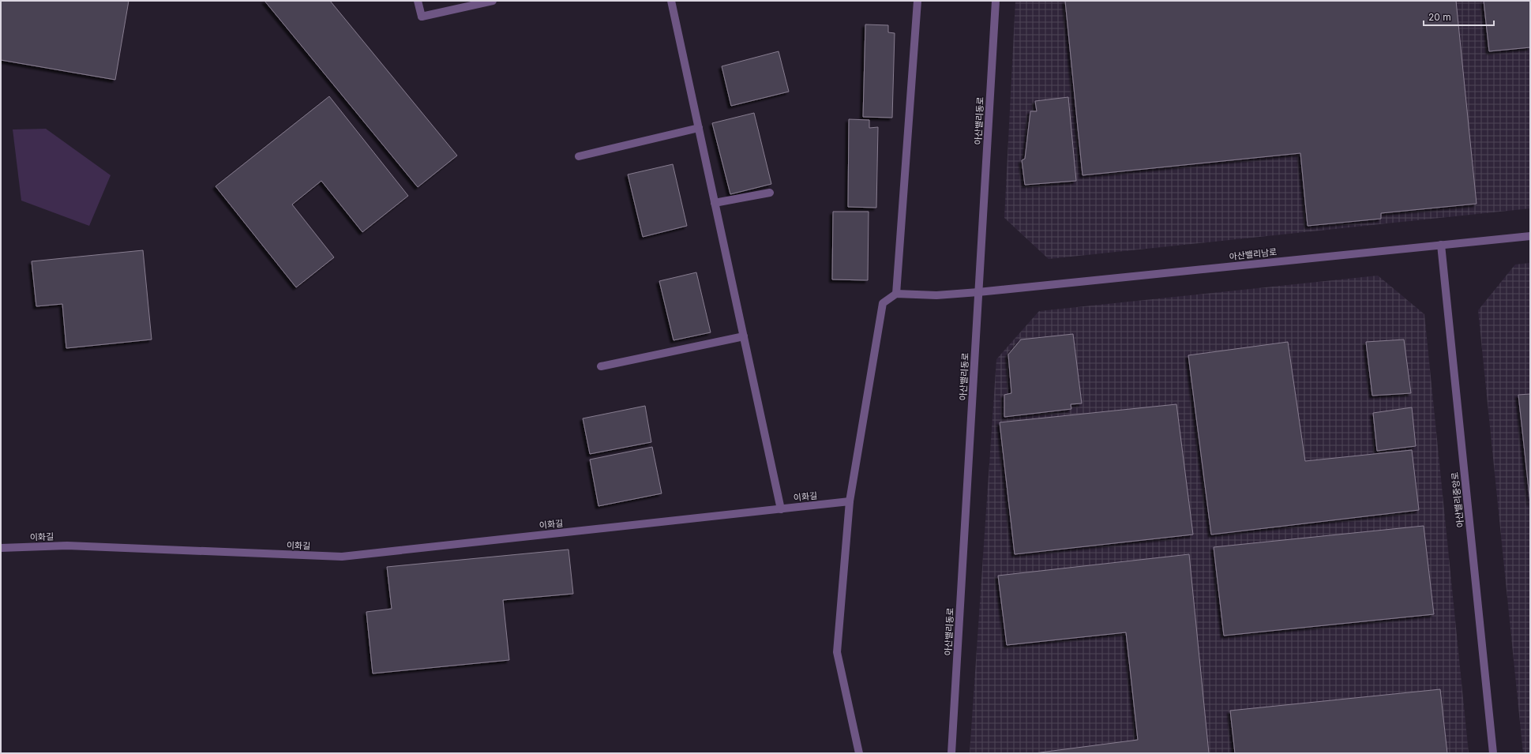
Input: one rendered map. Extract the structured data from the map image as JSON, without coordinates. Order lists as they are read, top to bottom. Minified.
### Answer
{"streets":{"street":["아산밸리동로","아산밸리남로","이화길","아산밸리중앙로"]},"crossings":[["아산밸리동로","아산밸리남로"],["아산밸리남로","아산밸리중앙로"]],"scale_bar":"20 m"}
